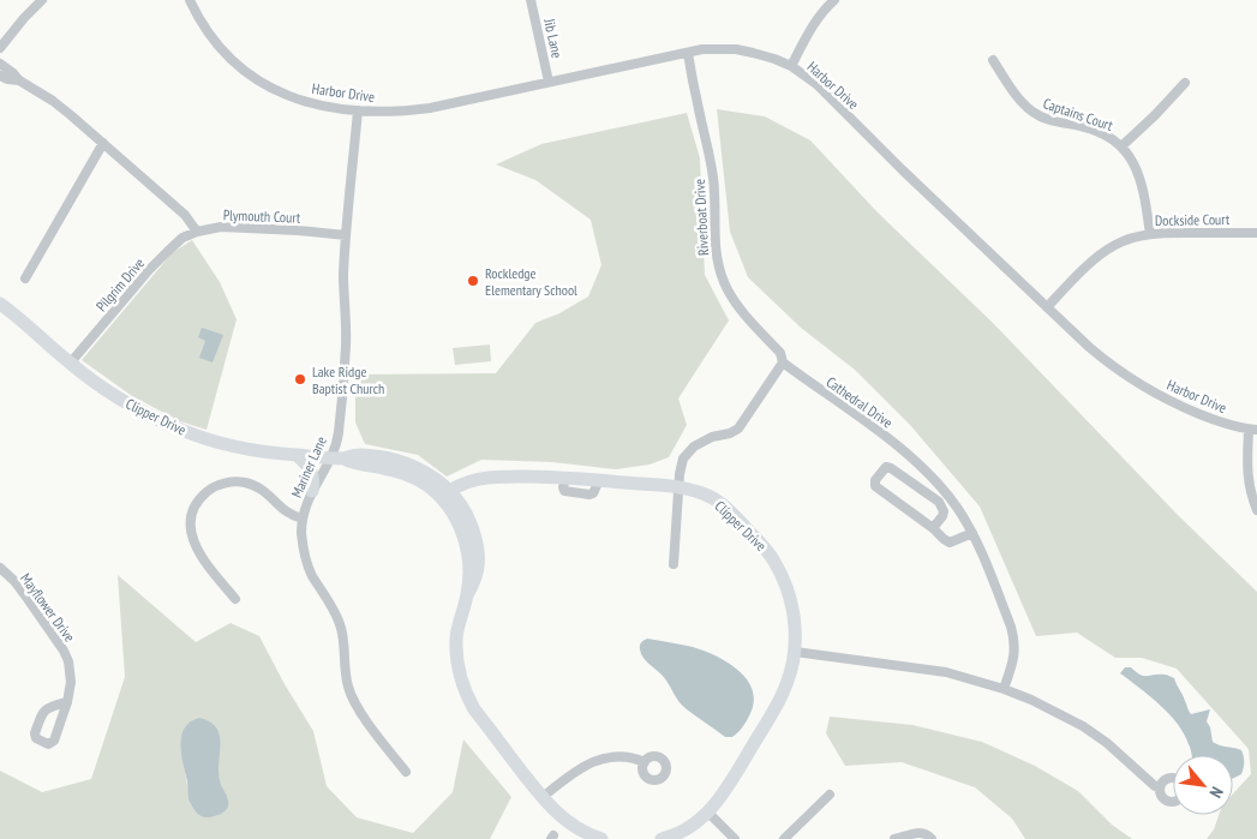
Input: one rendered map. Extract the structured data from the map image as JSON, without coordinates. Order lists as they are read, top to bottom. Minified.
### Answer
{"streets":{"street":["Jib Lane","Harbor Drive","Captains Court","Plymouth Court","Riverboat Drive","Dockside Court","Pilgrim Drive","Cathedral Drive","Clipper Drive","Mariner Lane","Mayflower Drive"]},"crossings":[["Jib Lane","Harbor Drive"],["Harbor Drive","Riverboat Drive"],["Harbor Drive","Dockside Court"],["Harbor Drive","Mariner Lane"],["Captains Court","Dockside Court"],["Plymouth Court","Pilgrim Drive"],["Plymouth Court","Mariner Lane"],["Riverboat Drive","Cathedral Drive"],["Pilgrim Drive","Clipper Drive"],["Clipper Drive","Mariner Lane"]],"places":["Rockledge Elementary School","Lake Ridge Baptist Church"],"north":"bottom right"}
